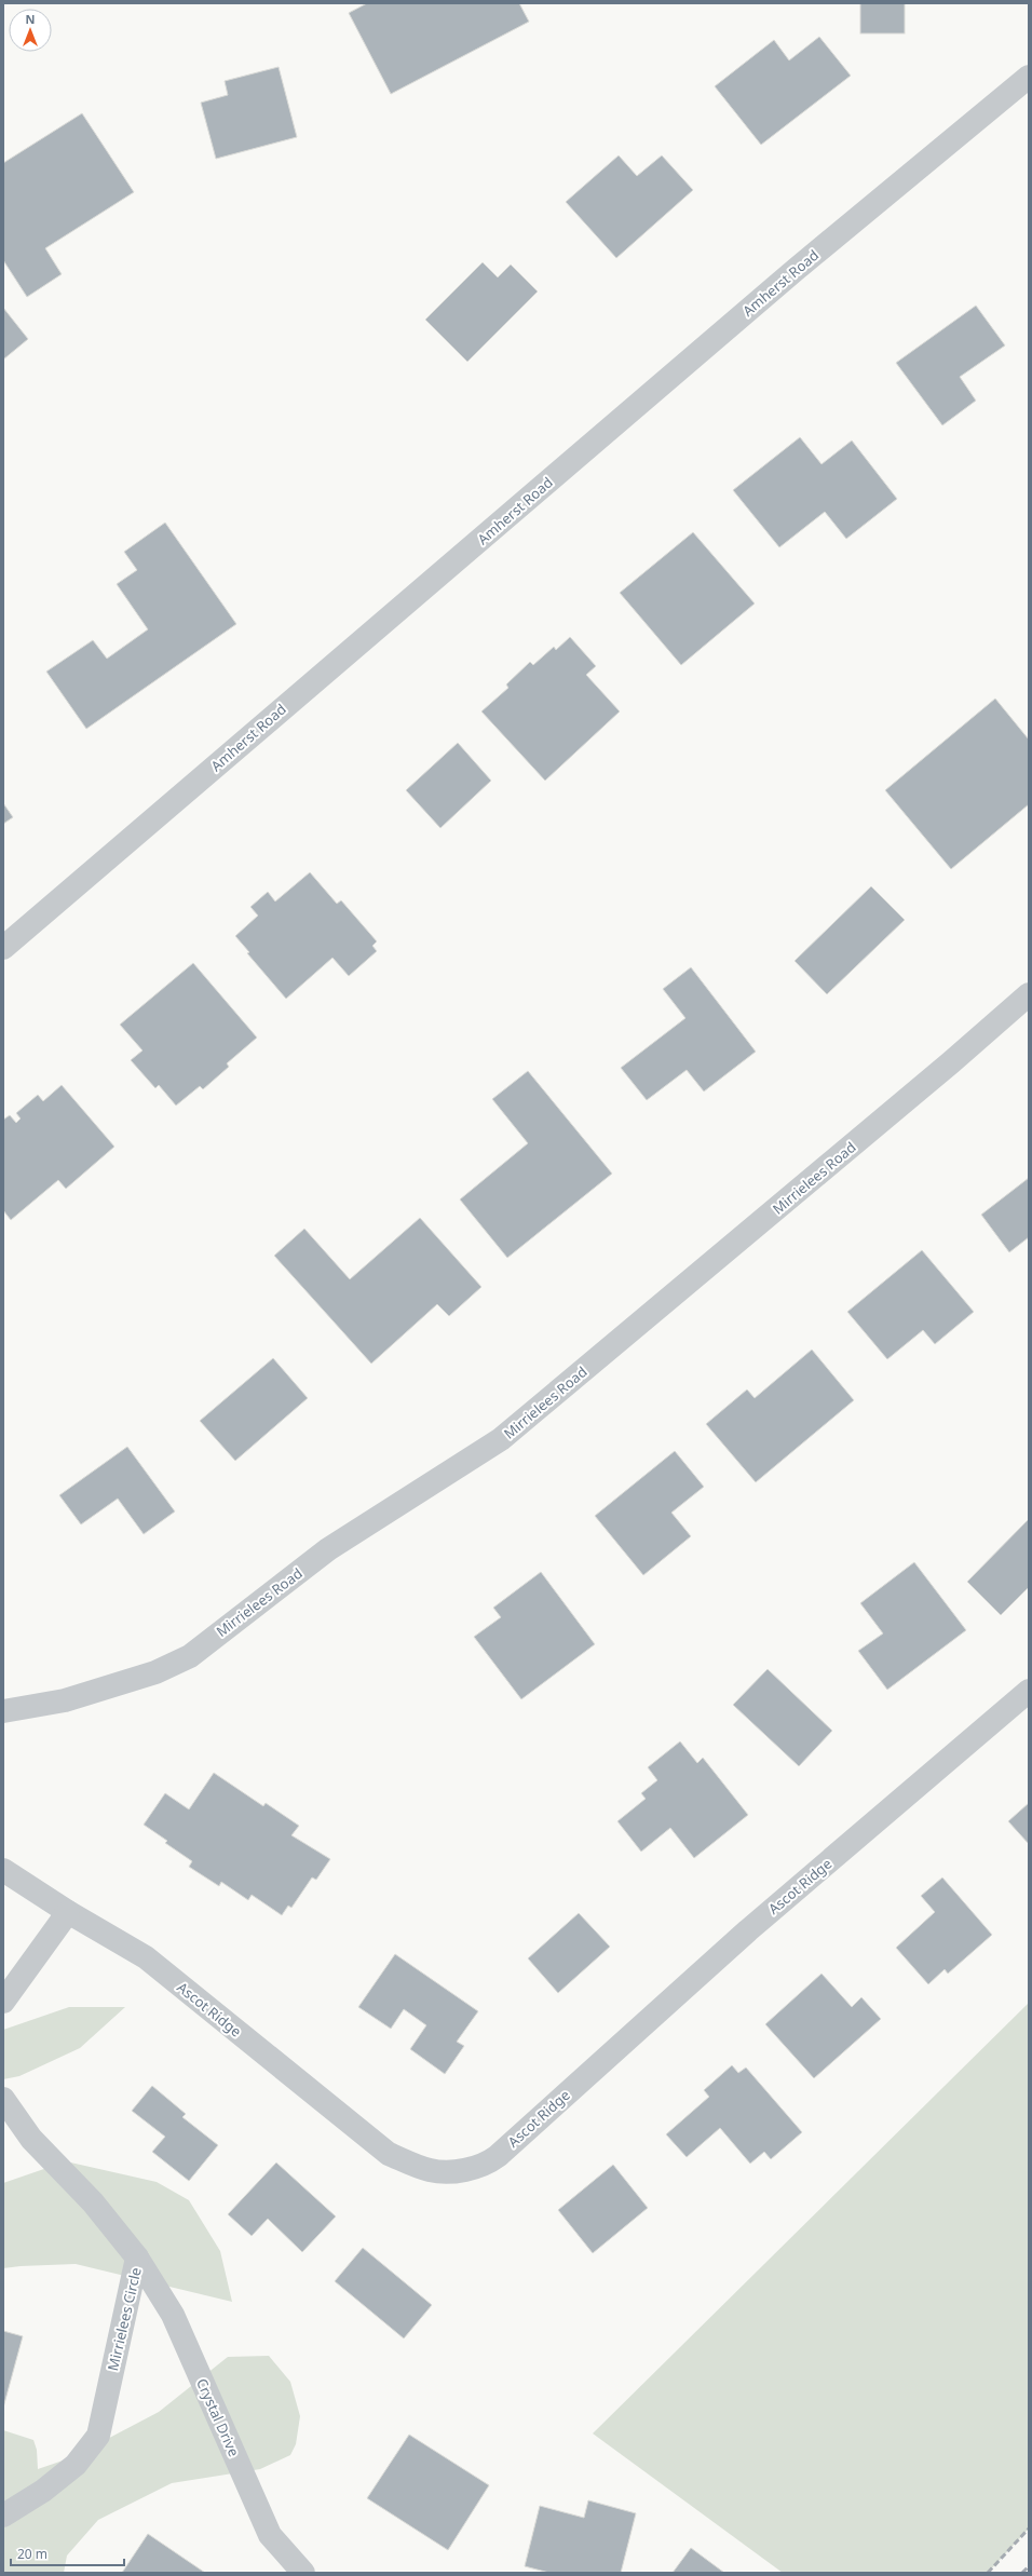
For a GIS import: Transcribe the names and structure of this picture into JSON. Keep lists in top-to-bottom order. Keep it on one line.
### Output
{"streets":{"street":["Amherst Road","Mirrielees Road","Ascot Ridge","Mirrielees Circle","Crystal Drive"]},"crossings":[["Mirrielees Circle","Crystal Drive"]],"scale_bar":"20 m","north":"top"}
